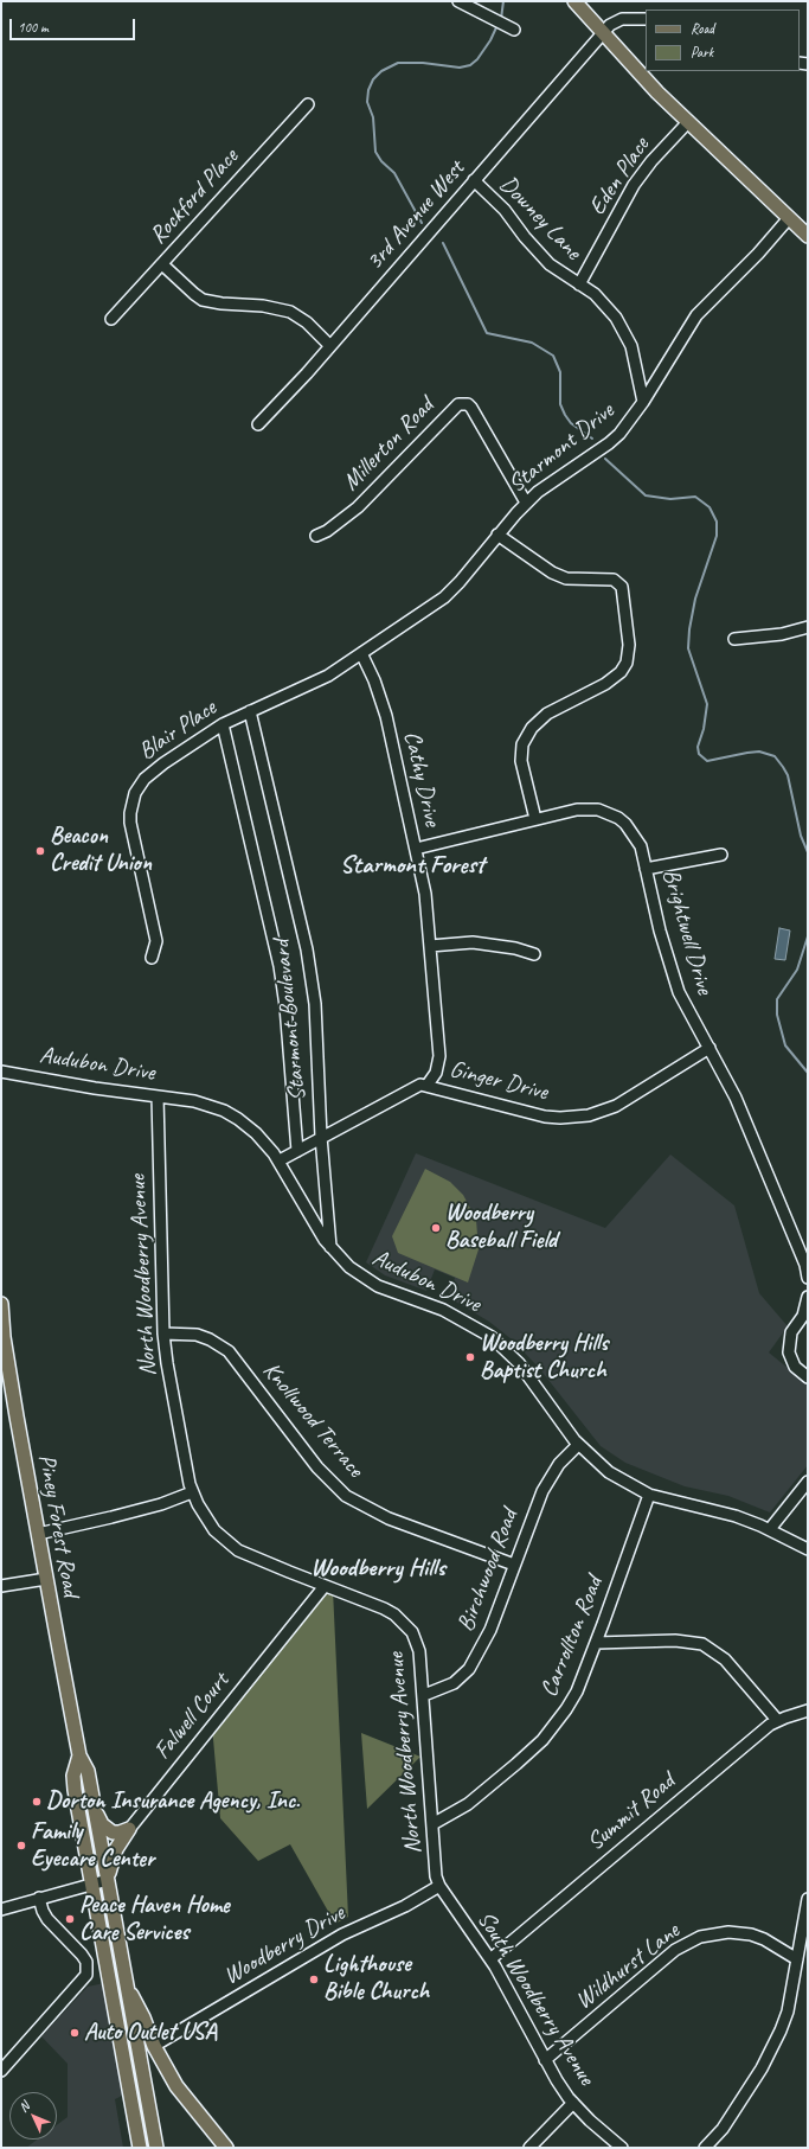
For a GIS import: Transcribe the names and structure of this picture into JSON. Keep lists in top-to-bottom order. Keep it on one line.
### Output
{"streets":{"main road":["Piney Forest Road"],"street":["Eden Place","Rockford Place","3rd Avenue West","Downey Lane","Millerton Road","Starmont Drive","Blair Place","Cathy Drive","Brightwell Drive","Starmont Boulevard","Audubon Drive","Ginger Drive","North Woodberry Avenue","Knollwood Terrace","Birchwood Road","Carrollton Road","Falwell Court","Summit Road","Woodberry Drive","Wildhurst Lane","South Woodberry Avenue"]},"crossings":[["Eden Place","Downey Lane"],["3rd Avenue West","Downey Lane"],["Downey Lane","Starmont Drive"],["Millerton Road","Starmont Drive"],["Starmont Drive","Blair Place"],["Starmont Drive","Cathy Drive"],["Starmont Drive","Starmont Boulevard"],["Blair Place","Starmont Boulevard"],["Cathy Drive","Brightwell Drive"],["Cathy Drive","Ginger Drive"],["Brightwell Drive","Ginger Drive"],["Starmont Boulevard","Audubon Drive"],["Starmont Boulevard","Ginger Drive"],["Audubon Drive","Ginger Drive"],["Audubon Drive","North Woodberry Avenue"],["Audubon Drive","Birchwood Road"],["Audubon Drive","Carrollton Road"],["North Woodberry Avenue","Knollwood Terrace"],["North Woodberry Avenue","Birchwood Road"],["North Woodberry Avenue","Carrollton Road"],["North Woodberry Avenue","Falwell Court"],["North Woodberry Avenue","Woodberry Drive"],["North Woodberry Avenue","South Woodberry Avenue"],["Knollwood Terrace","Birchwood Road"],["Piney Forest Road","Falwell Court"],["Summit Road","South Woodberry Avenue"],["Woodberry Drive","South Woodberry Avenue"],["Wildhurst Lane","South Woodberry Avenue"]],"districts":["Starmont Forest","Woodberry Hills"],"places":["Beacon Credit Union","Woodberry Baseball Field","Woodberry Hills Baptist Church","Dorton Insurance Agency, Inc.","Family Eyecare Center","Peace Haven Home Care Services","Lighthouse Bible Church","Auto Outlet USA"],"legend":["Road","Park"],"scale_bar":"100 m","north":"top left"}
